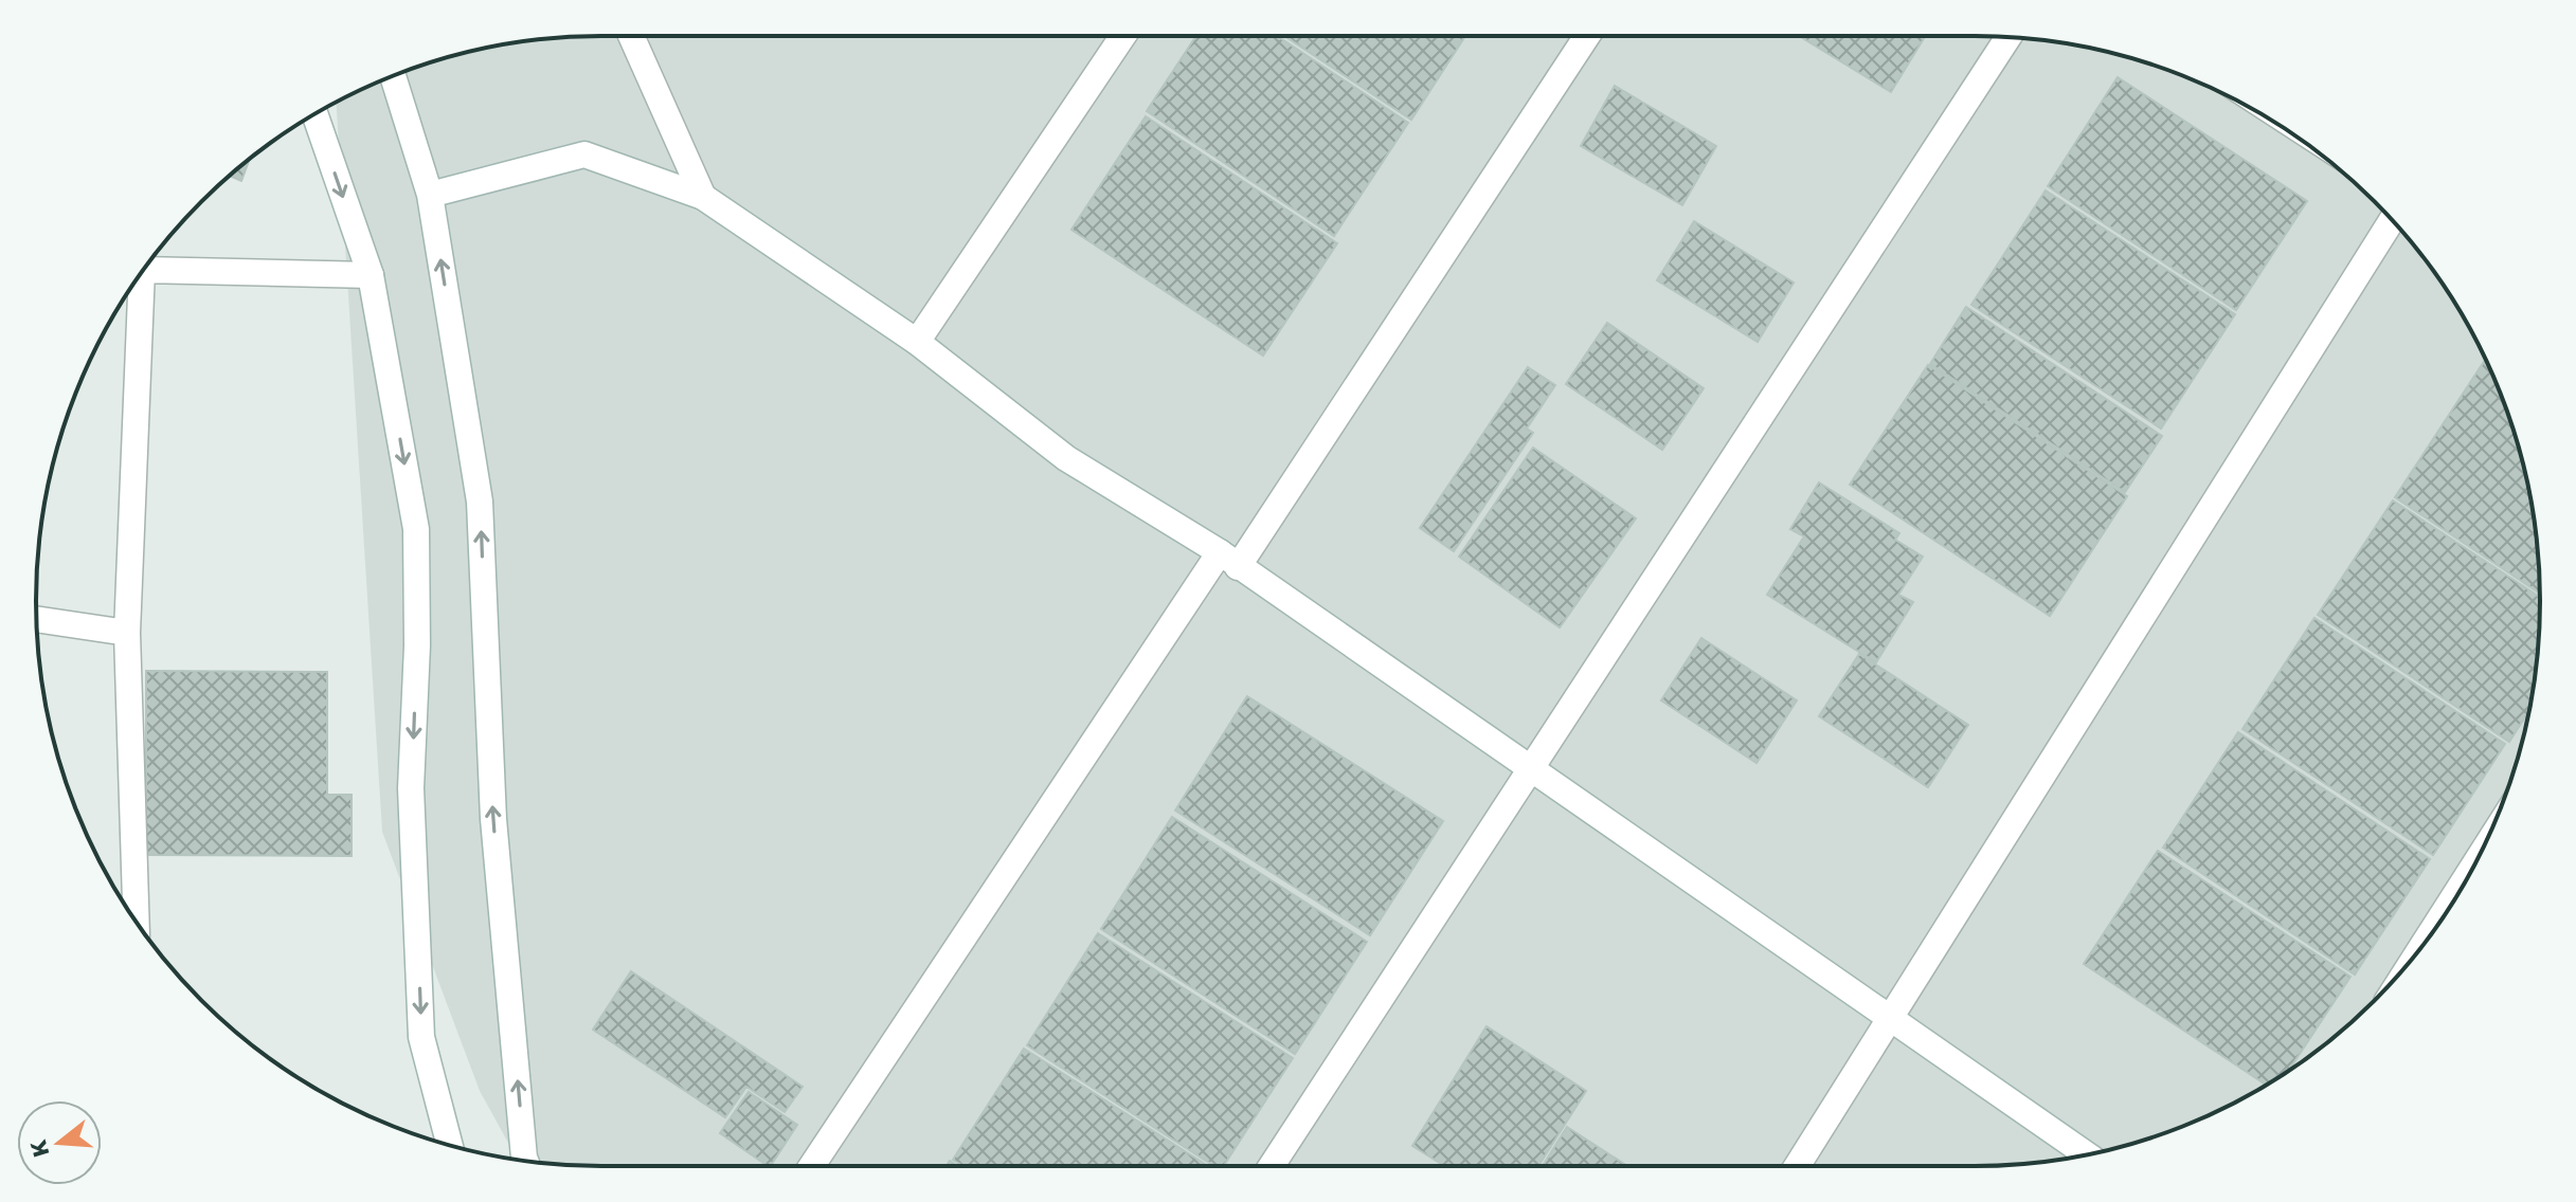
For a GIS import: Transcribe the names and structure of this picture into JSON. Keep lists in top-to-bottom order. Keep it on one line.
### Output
{"north":"left"}
